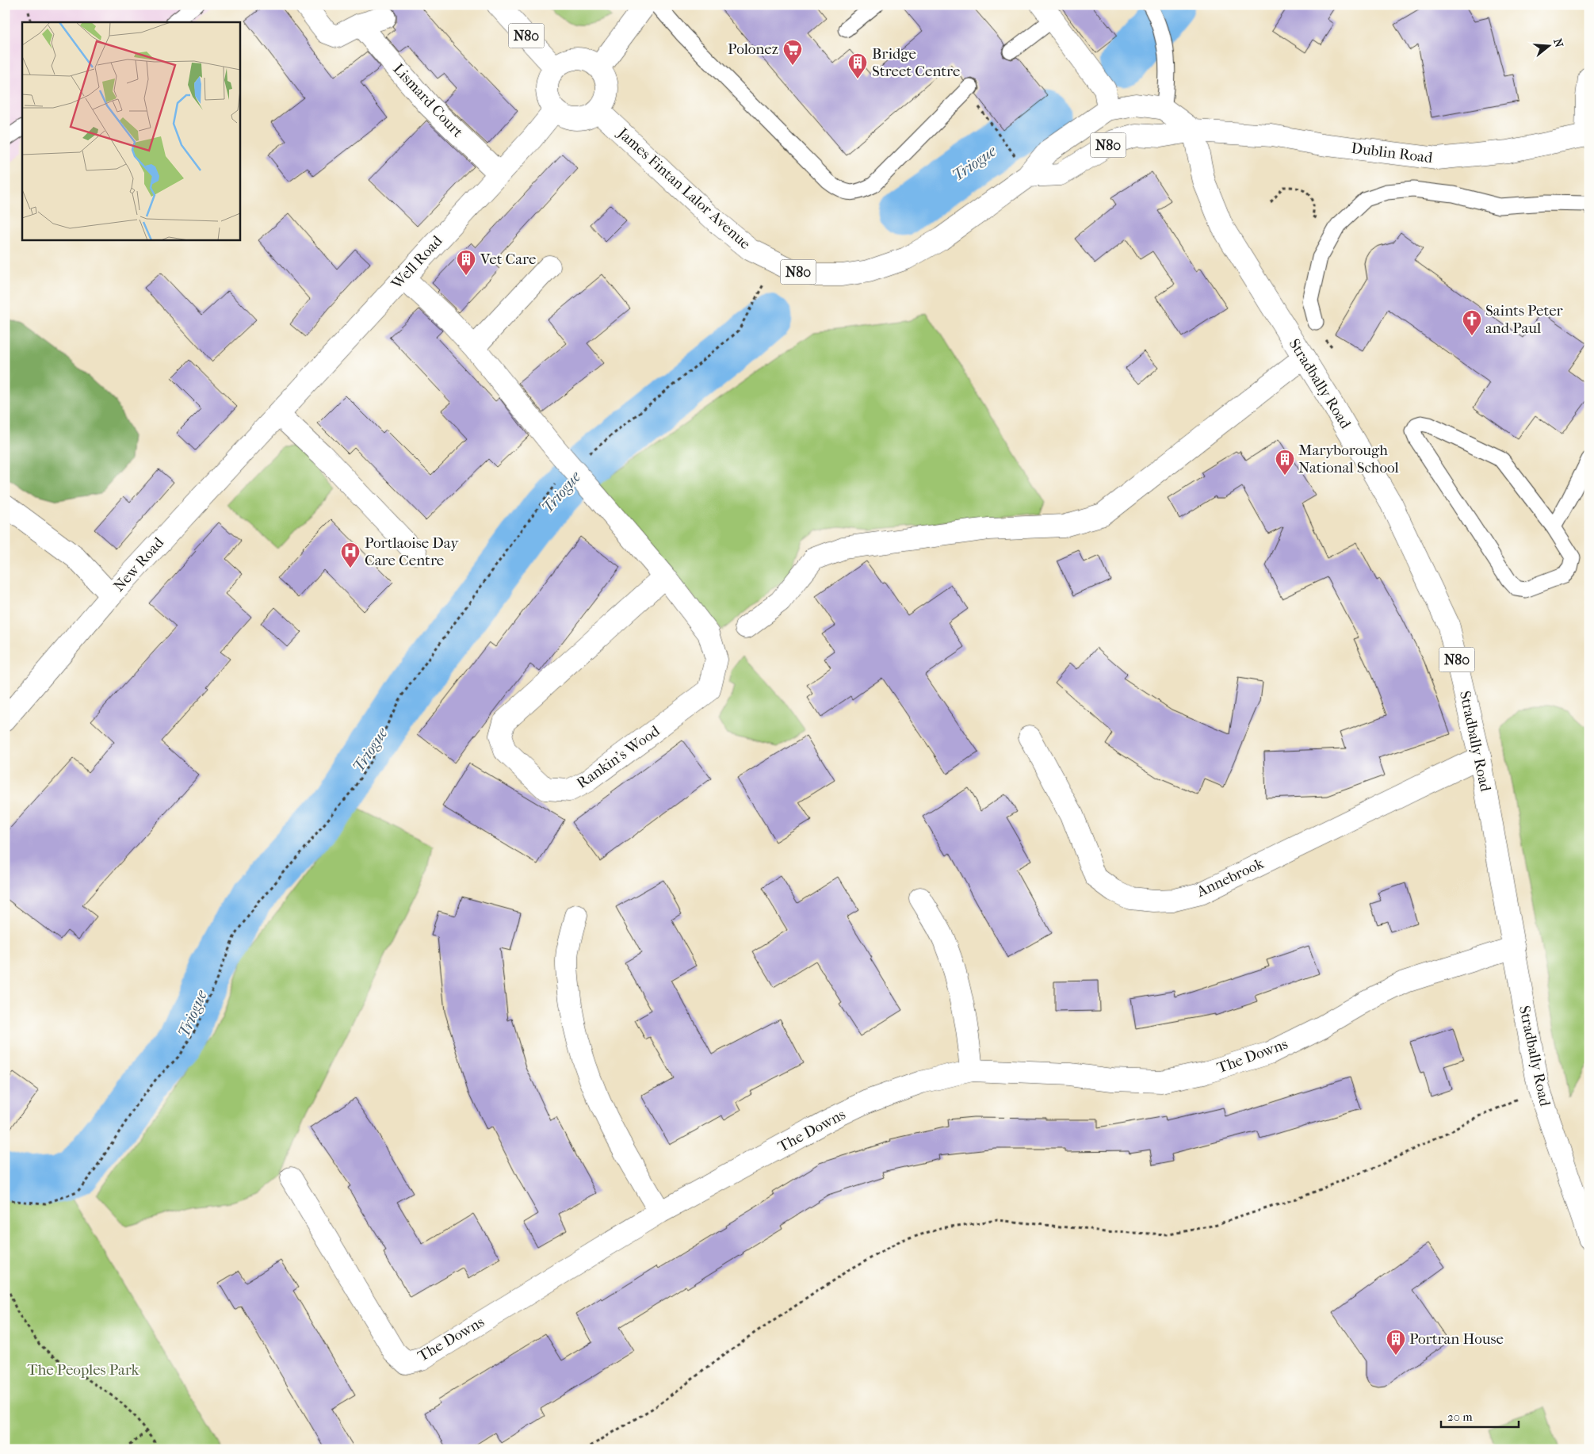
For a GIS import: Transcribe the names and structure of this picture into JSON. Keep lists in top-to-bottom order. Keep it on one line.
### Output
{"streets":{"street":["N80","Lismard Court","Dublin Road","James Fintan Lalor Avenue","Well Road","Stradbally Road","New Road","Rankin's Wood","Annebrook","The Downs"]},"crossings":[["N80","Dublin Road"],["N80","James Fintan Lalor Avenue"],["N80","Well Road"],["N80","Stradbally Road"],["Lismard Court","Well Road"],["Dublin Road","James Fintan Lalor Avenue"],["Dublin Road","Stradbally Road"],["James Fintan Lalor Avenue","Well Road"],["James Fintan Lalor Avenue","Stradbally Road"],["Well Road","New Road"],["Well Road","Rankin's Wood"],["Stradbally Road","Annebrook"],["Stradbally Road","The Downs"]],"water":["Triogue"],"parks":["The Peoples Park"],"places":{"supermarket":["Polonez"],"building":["Bridge Street Centre","Vet Care","Maryborough National School","Portran House"],"church":["Saints Peter and Paul"],"hospital":["Portlaoise Day Care Centre"]},"scale_bar":"20 m","north":"right"}
